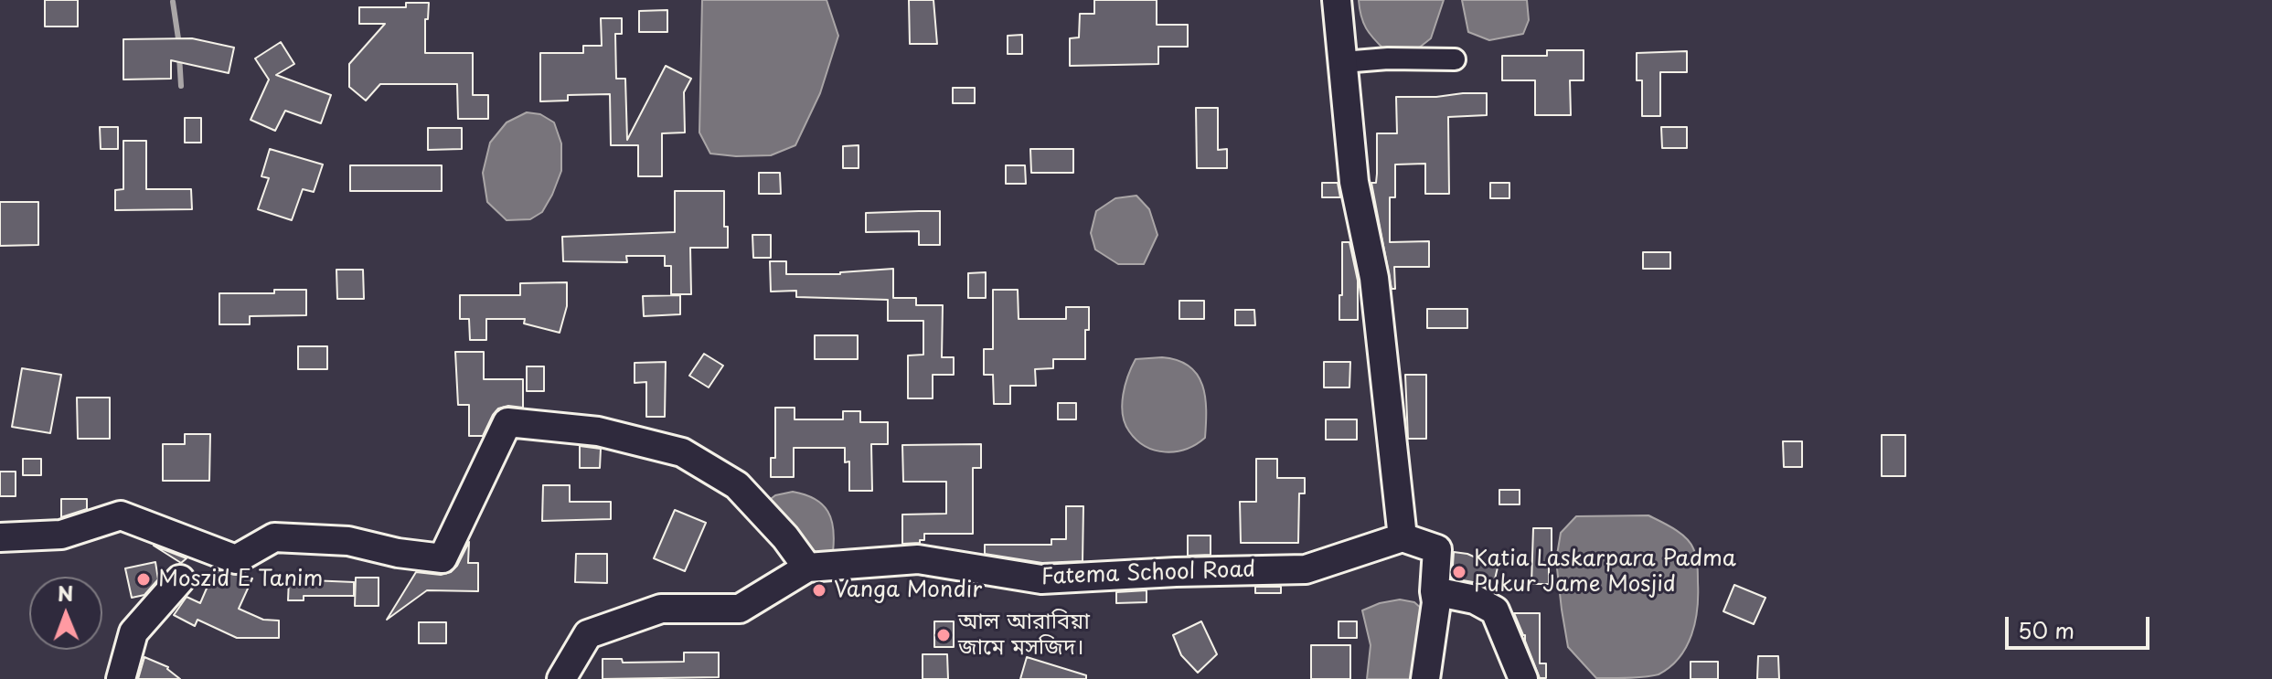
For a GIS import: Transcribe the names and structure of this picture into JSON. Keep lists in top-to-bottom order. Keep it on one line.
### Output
{"streets":{"main road":["Fatema School Road"]},"places":["Katia Laskarpara Padma Pukur Jame Mosjid","Moszid E Tanim","Vanga Mondir","আল আরাবিয়া জামে মসজিদ।"],"scale_bar":"50 m","north":"top"}
